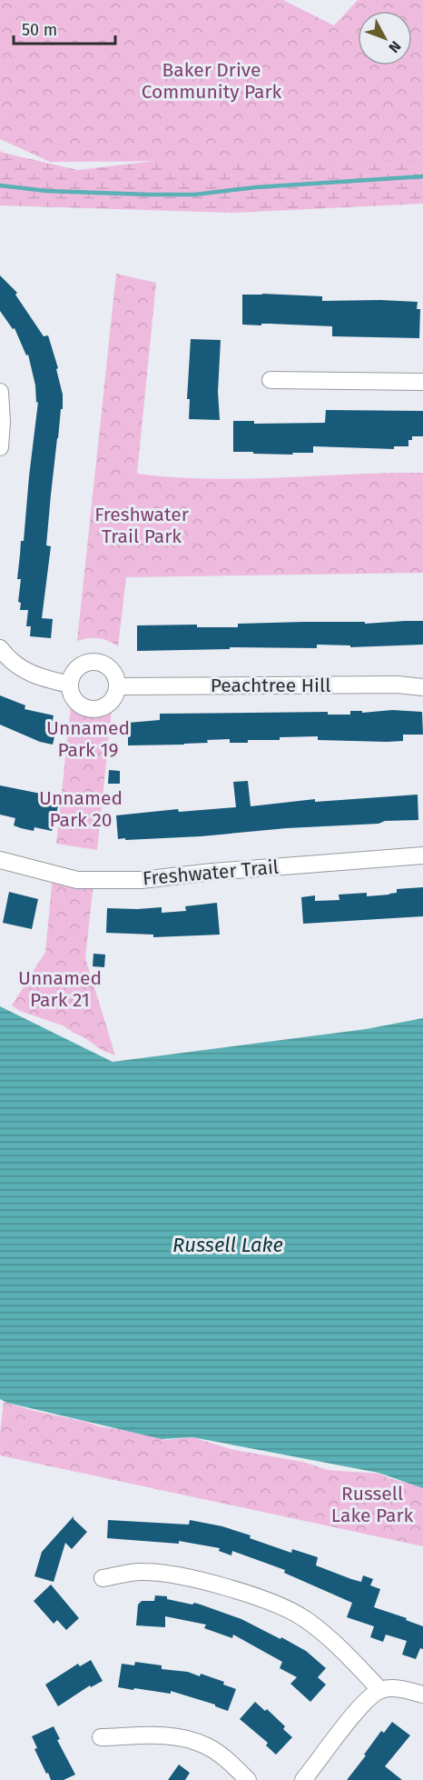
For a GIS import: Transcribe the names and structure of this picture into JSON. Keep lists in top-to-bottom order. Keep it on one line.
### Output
{"streets":{"street":["Peachtree Hill","Freshwater Trail"]},"water":["Russell Lake"],"parks":["Baker Drive Community Park","Freshwater Trail Park","Unnamed Park 19","Unnamed Park 20","Unnamed Park 21","Russell Lake Park"],"scale_bar":"50 m","north":"bottom right"}
